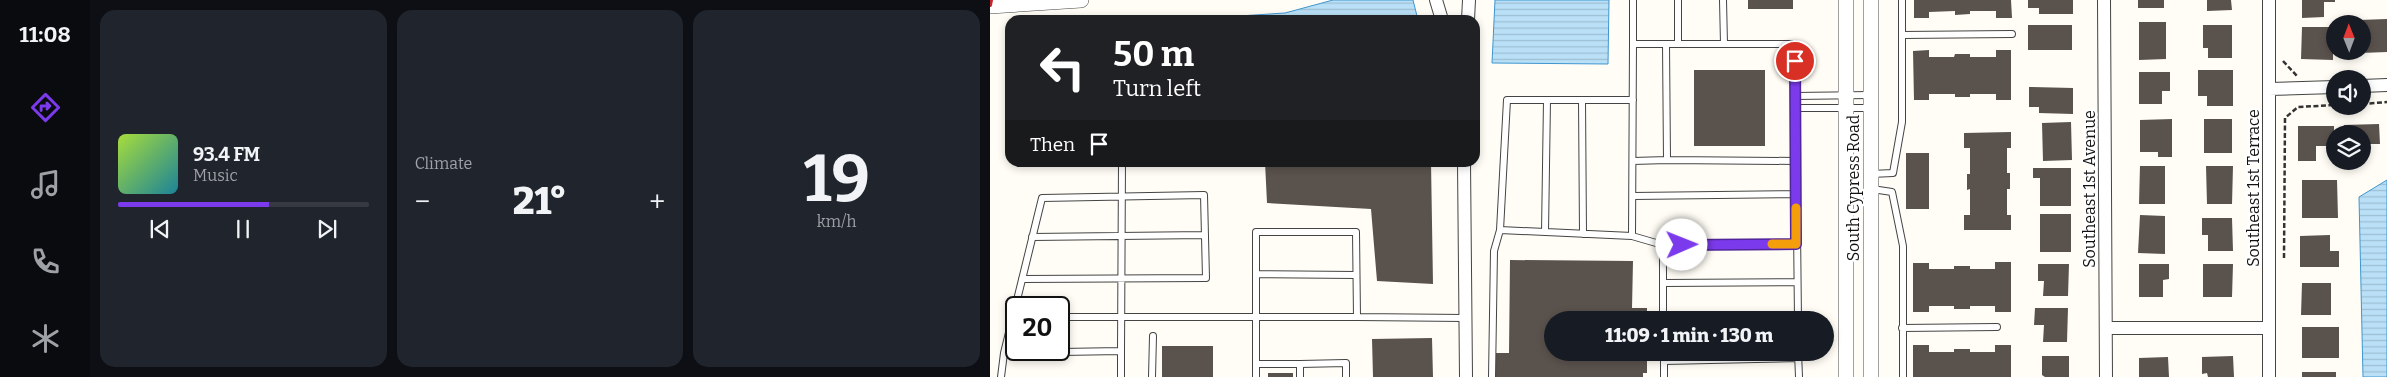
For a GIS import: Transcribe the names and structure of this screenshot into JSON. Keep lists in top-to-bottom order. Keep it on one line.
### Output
{"streets":{"street":["South Cypress Road","Southeast 1st Terrace","Southeast 1st Avenue"]},"north":"top","page":{"tabs":"11:08","tile":["Climate",["19","km/h"]],"turn":["50 m","Turn left"],"then":"Then","song":["93.4 FM","Music"],"heat":["−","21°","+"],"limit":"20","trip":"11:09 · 1 min · 130 m"}}
